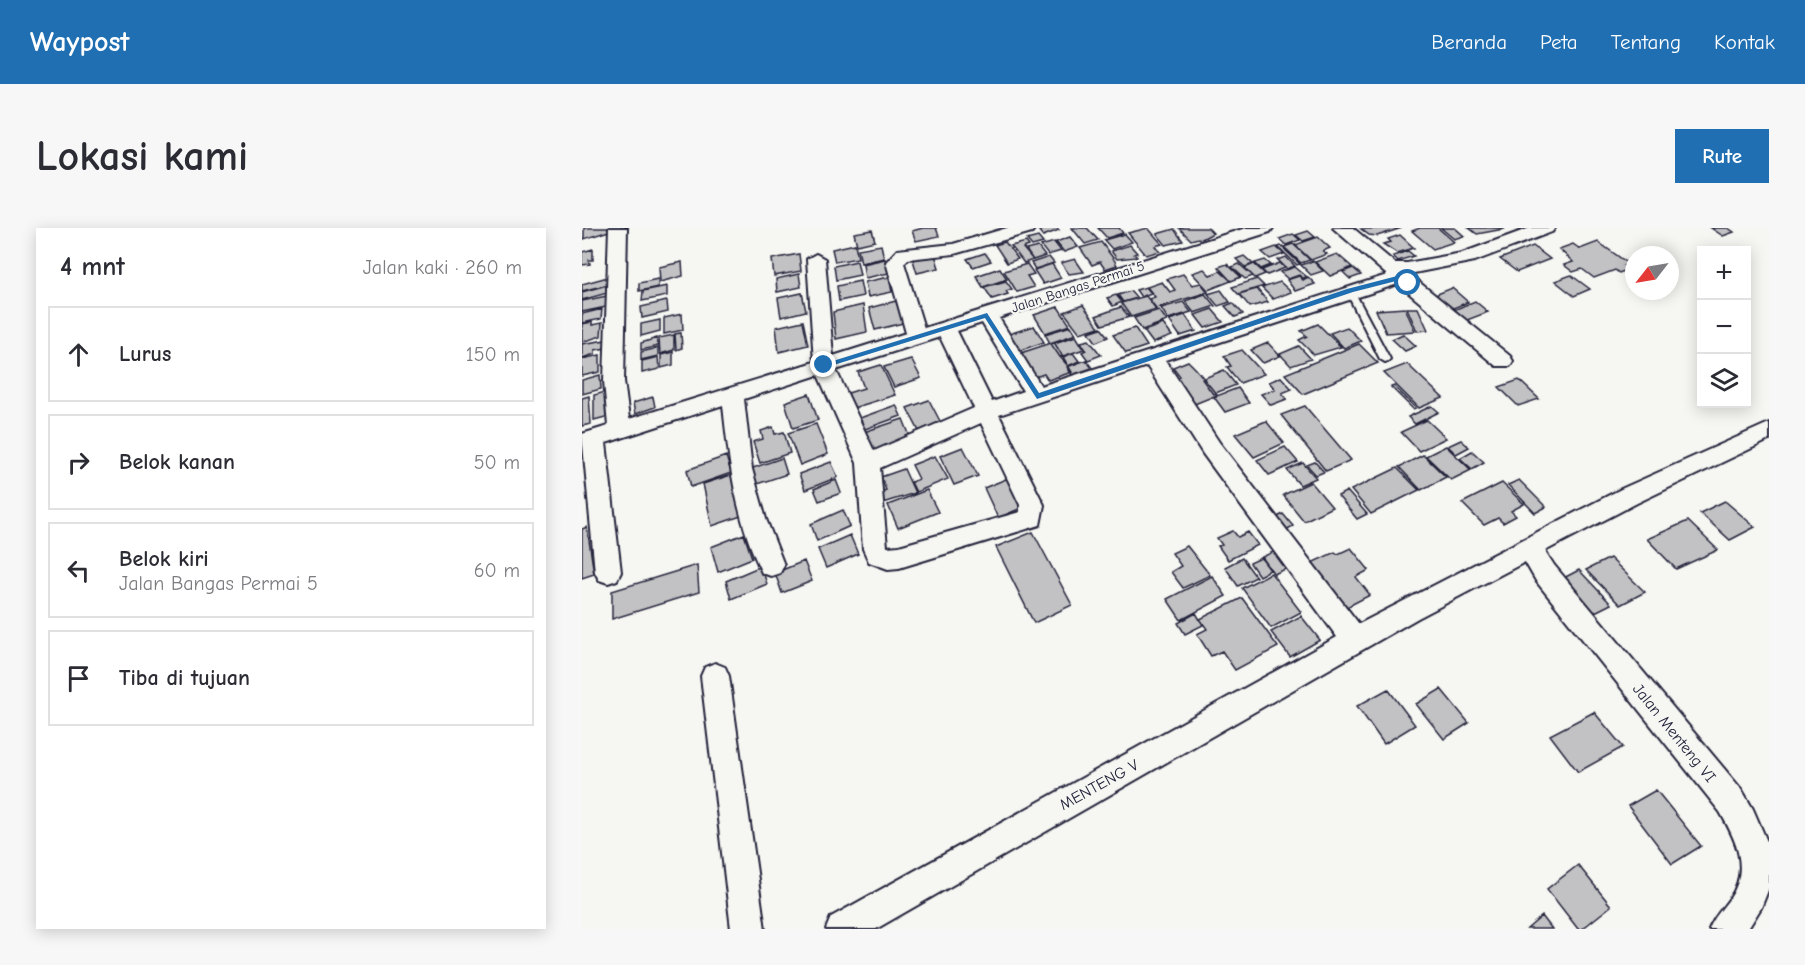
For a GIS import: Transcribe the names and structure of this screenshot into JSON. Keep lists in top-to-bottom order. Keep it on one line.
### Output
{"streets":{"street":["Jalan Bangas Permai 5","Jalan Menteng VI","MENTENG V"]},"crossings":[["Jalan Menteng VI","MENTENG V"]],"north":"bottom left","page":{"header":"Waypost","nav":["Beranda","Peta","Tentang","Kontak"],"buttons":"Rute","title":"Lokasi kami","heading":["4 mnt","Jalan kaki · 260 m"],"map_buttons":["+","−"],"list":[["Lurus","150 m"],["Belok kanan","50 m"],["Belok kiri","Jalan Bangas Permai 5","60 m"],"Tiba di tujuan"]}}
